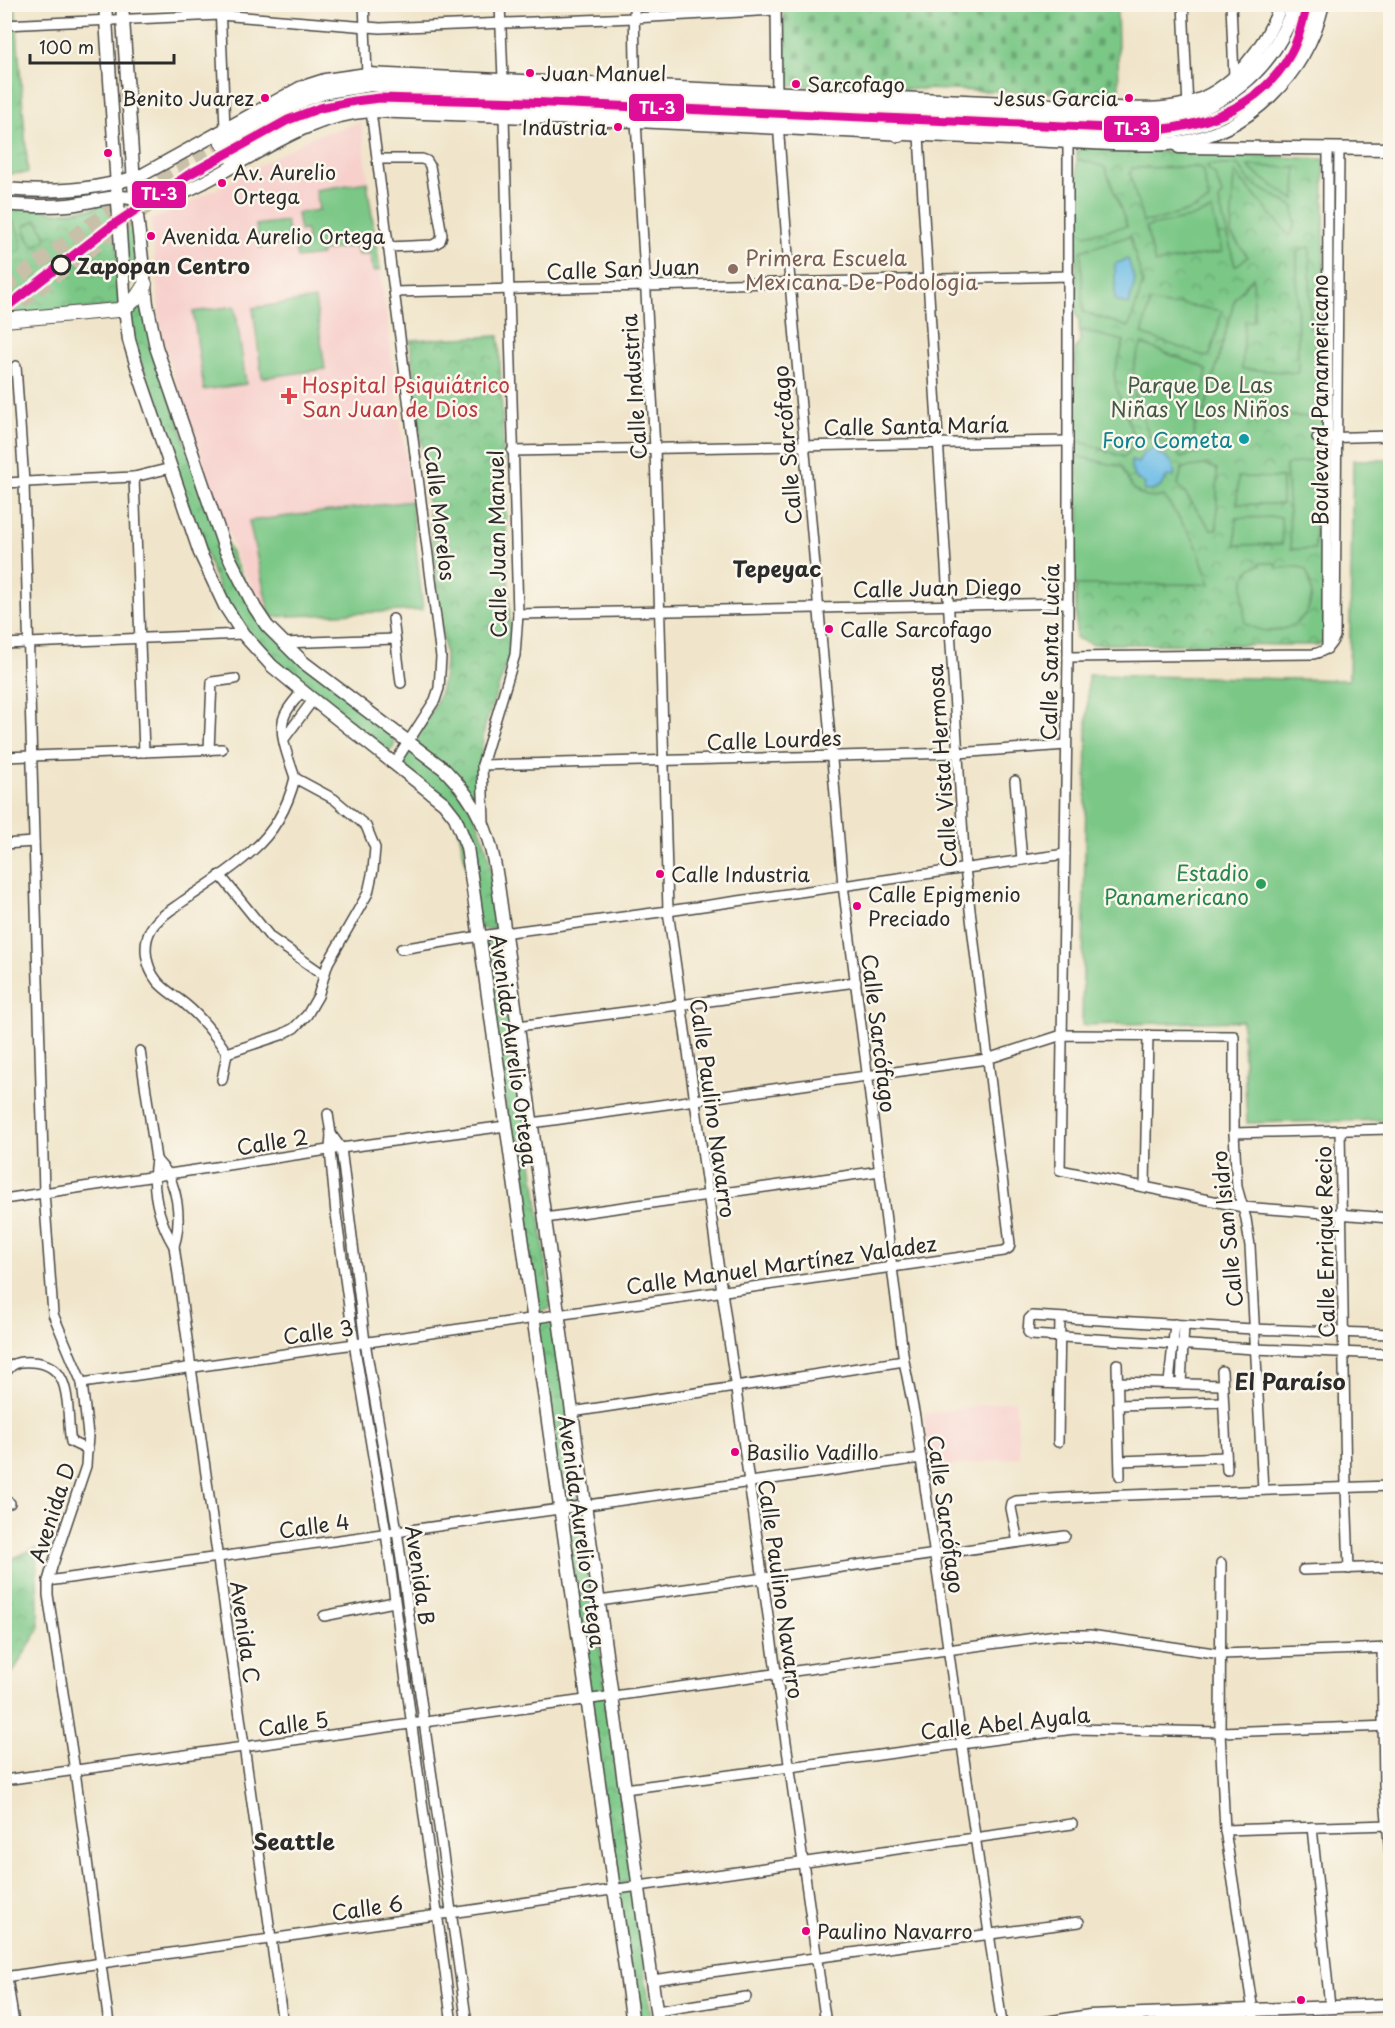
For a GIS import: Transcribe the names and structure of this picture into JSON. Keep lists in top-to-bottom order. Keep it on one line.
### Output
{"streets":{"main road":["Avenida Aurelio Ortega"],"street":["Calle San Juan","Calle Industria","Boulevard Panamericano","Calle Santa María","Calle Sarcófago","Calle Morelos","Calle Juan Manuel","Calle Juan Diego","Calle Santa Lucía","Calle Lourdes","Calle Vista Hermosa","Calle Paulino Navarro","Calle 2","Calle San Isidro","Calle Enrique Recio","Calle Manuel Martínez Valadez","Calle 3","Avenida D","Calle 4","Avenida B","Avenida C","Calle Abel Ayala","Calle 5","Calle 6"]},"crossings":[["Calle San Juan","Calle Industria"],["Calle San Juan","Calle Sarcófago"],["Calle San Juan","Calle Morelos"],["Calle San Juan","Calle Juan Manuel"],["Calle San Juan","Calle Santa Lucía"],["Calle San Juan","Calle Vista Hermosa"],["Calle Industria","Calle Santa María"],["Calle Industria","Calle Juan Diego"],["Calle Industria","Calle Lourdes"],["Calle Industria","Calle Paulino Navarro"],["Boulevard Panamericano","Calle Santa Lucía"],["Calle Santa María","Calle Sarcófago"],["Calle Santa María","Calle Juan Manuel"],["Calle Santa María","Calle Santa Lucía"],["Calle Santa María","Calle Vista Hermosa"],["Calle Sarcófago","Calle Juan Diego"],["Calle Sarcófago","Calle Lourdes"],["Calle Sarcófago","Calle Manuel Martínez Valadez"],["Calle Sarcófago","Calle 4"],["Calle Sarcófago","Calle Abel Ayala"],["Calle Sarcófago","Calle 5"],["Calle Sarcófago","Calle 6"],["Calle Morelos","Avenida Aurelio Ortega"],["Calle Juan Manuel","Calle Juan Diego"],["Calle Juan Manuel","Calle Lourdes"],["Calle Juan Manuel","Avenida Aurelio Ortega"],["Calle Juan Diego","Calle Santa Lucía"],["Calle Juan Diego","Calle Vista Hermosa"],["Calle Santa Lucía","Calle Lourdes"],["Calle Lourdes","Calle Vista Hermosa"],["Calle Vista Hermosa","Calle Manuel Martínez Valadez"],["Avenida Aurelio Ortega","Calle 2"],["Avenida Aurelio Ortega","Calle Manuel Martínez Valadez"],["Avenida Aurelio Ortega","Calle 3"],["Avenida Aurelio Ortega","Calle 4"],["Avenida Aurelio Ortega","Calle Abel Ayala"],["Avenida Aurelio Ortega","Calle 5"],["Avenida Aurelio Ortega","Calle 6"],["Calle Paulino Navarro","Calle Manuel Martínez Valadez"],["Calle Paulino Navarro","Calle 4"],["Calle Paulino Navarro","Calle Abel Ayala"],["Calle Paulino Navarro","Calle 5"],["Calle Paulino Navarro","Calle 6"],["Calle 2","Avenida D"],["Calle 2","Avenida B"],["Calle 2","Avenida C"],["Calle Manuel Martínez Valadez","Calle 3"],["Calle 3","Avenida D"],["Calle 3","Avenida B"],["Calle 3","Avenida C"],["Avenida D","Calle 4"],["Avenida D","Calle 5"],["Avenida D","Calle 6"],["Calle 4","Avenida B"],["Calle 4","Avenida C"],["Avenida B","Calle 5"],["Avenida B","Calle 6"],["Avenida C","Calle 5"],["Avenida C","Calle 6"]],"districts":["Tepeyac","El Paraíso","Seattle"],"parks":["Parque De Las Niñas Y Los Niños"],"places":{"other":["Juan Manuel","Sarcofago","Benito Juarez","Jesus Garcia","Industria","Av. Aurelio Ortega","Avenida Aurelio Ortega","Zapopan Centro","Primera Escuela Mexicana De Podologia","Foro Cometa","Calle Sarcofago","Calle Industria","Estadio Panamericano","Calle Epigmenio Preciado","Basilio Vadillo","Paulino Navarro"],"health":["Hospital Psiquiátrico San Juan de Dios"]},"lines":["transit line TL-3"],"scale_bar":"100 m"}
